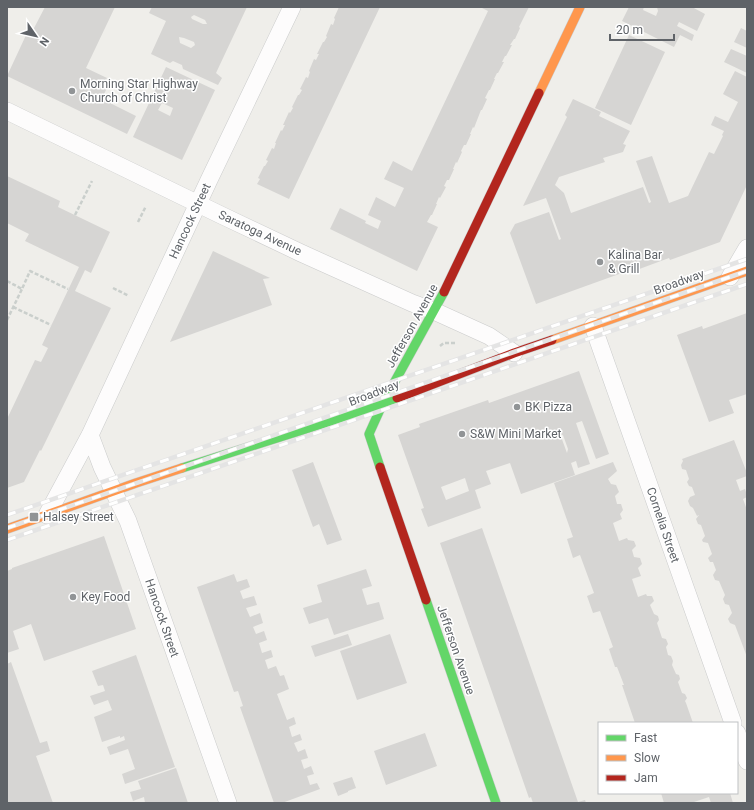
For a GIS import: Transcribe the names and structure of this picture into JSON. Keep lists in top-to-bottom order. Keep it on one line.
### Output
{"streets":{"street":["Hancock Street","Saratoga Avenue","Broadway","Jefferson Avenue","Cornelia Street"]},"crossings":[["Hancock Street","Saratoga Avenue"],["Hancock Street","Broadway"],["Saratoga Avenue","Broadway"],["Saratoga Avenue","Jefferson Avenue"],["Broadway","Jefferson Avenue"],["Broadway","Cornelia Street"]],"places":{"other":["Morning Star Highway Church of Christ","Kalina Bar & Grill","BK Pizza","S&W Mini Market","Key Food"],"transit":["Halsey Street"]},"legend":["Fast","Slow","Jam"],"scale_bar":"20 m","north":"bottom right"}
